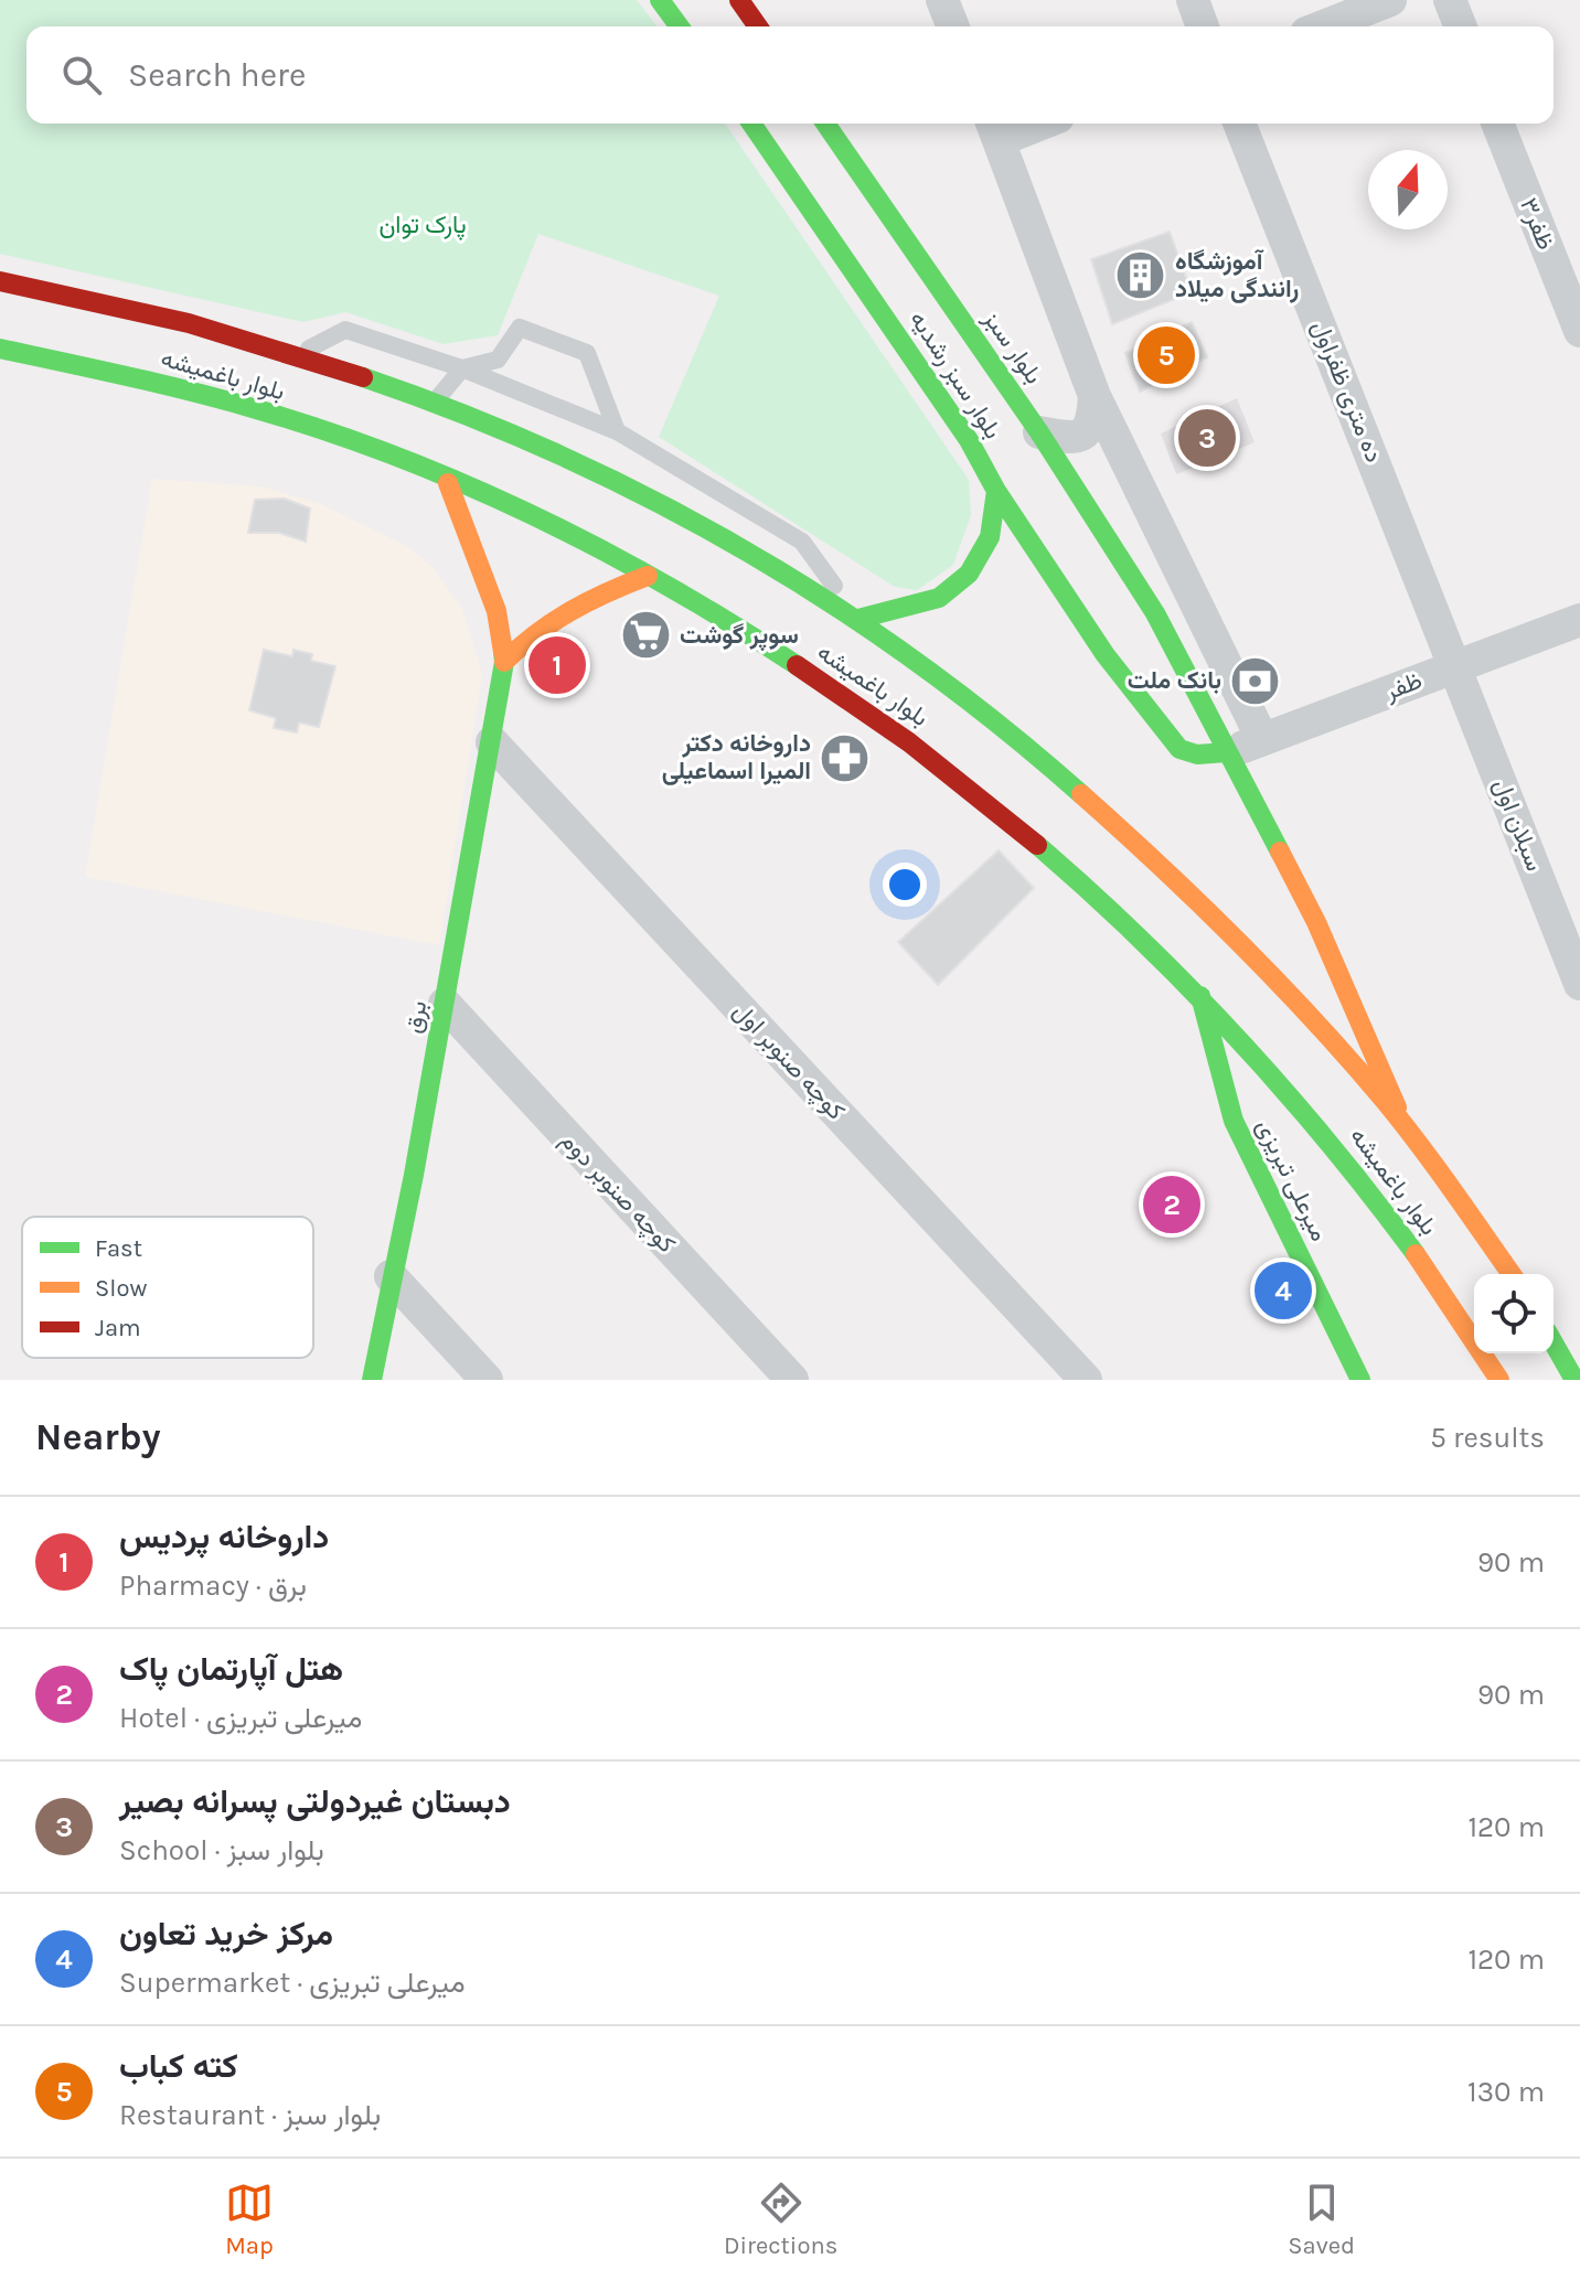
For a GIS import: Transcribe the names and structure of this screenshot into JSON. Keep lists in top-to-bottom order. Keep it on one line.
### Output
{"streets":{"main road":["بلوار سبز","بلوار باغمیشه","بلوار سبز رشدیه","برق","میرعلی تبریزی"],"street":["ظفر۳","ده متری ظفراول","ظفر","سبلان اول","کوچه صنوبر اول","کوچه صنوبر دوم"]},"crossings":[["بلوار سبز","بلوار باغمیشه"],["بلوار سبز","بلوار سبز رشدیه"],["بلوار سبز","ظفر"],["بلوار باغمیشه","برق"],["بلوار باغمیشه","میرعلی تبریزی"],["بلوار سبز رشدیه","ظفر"],["ده متری ظفراول","ظفر"],["ده متری ظفراول","سبلان اول"],["ظفر","سبلان اول"],["برق","کوچه صنوبر اول"],["برق","کوچه صنوبر دوم"]],"parks":["پارک توان"],"places":{"building":["آموزشگاه رانندگی میلاد"],"supermarket":["سوپر گوشت"],"bank":["بانک ملت"],"pharmacy":["داروخانه دکتر المیرا اسماعیلی"]},"legend":["Fast","Slow","Jam"],"north":"top","page":{"search":"Search here","pins":["5","3","1","2","4"],"heading":["Nearby","5 results"],"list":[{"mark":"1","name":"داروخانه پردیس","note":"Pharmacy · برق","value":"90 m"},{"mark":"2","name":"هتل آپارتمان پاک","note":"Hotel · میرعلی تبریزی","value":"90 m"},{"mark":"3","name":"دبستان غیردولتی پسرانه بصیر","note":"School · بلوار سبز","value":"120 m"},{"mark":"4","name":"مرکز خرید تعاون","note":"Supermarket · میرعلی تبریزی","value":"120 m"},{"mark":"5","name":"کته کباب","note":"Restaurant · بلوار سبز","value":"130 m"}],"nav":["Map","Directions","Saved"]}}
